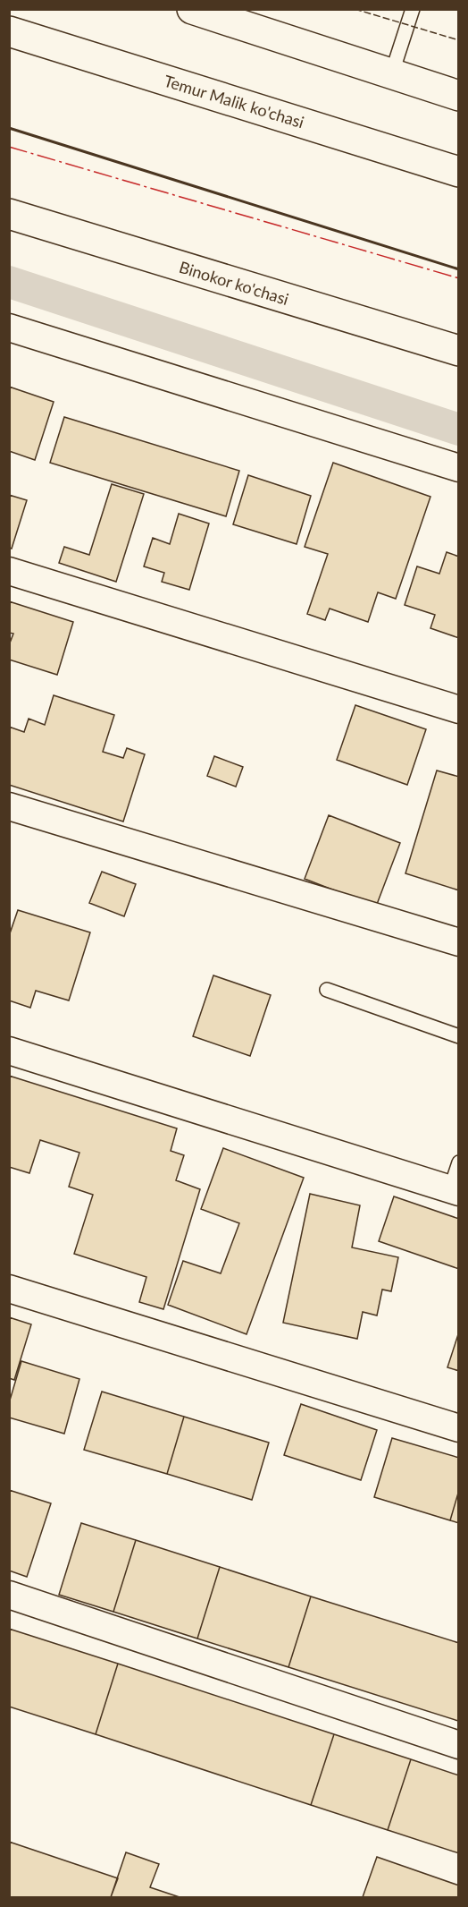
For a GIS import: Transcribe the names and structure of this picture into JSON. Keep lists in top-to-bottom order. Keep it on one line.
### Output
{"streets":{"main road":["Temur Malik ko'chasi","Binokor ko'chasi"]}}
